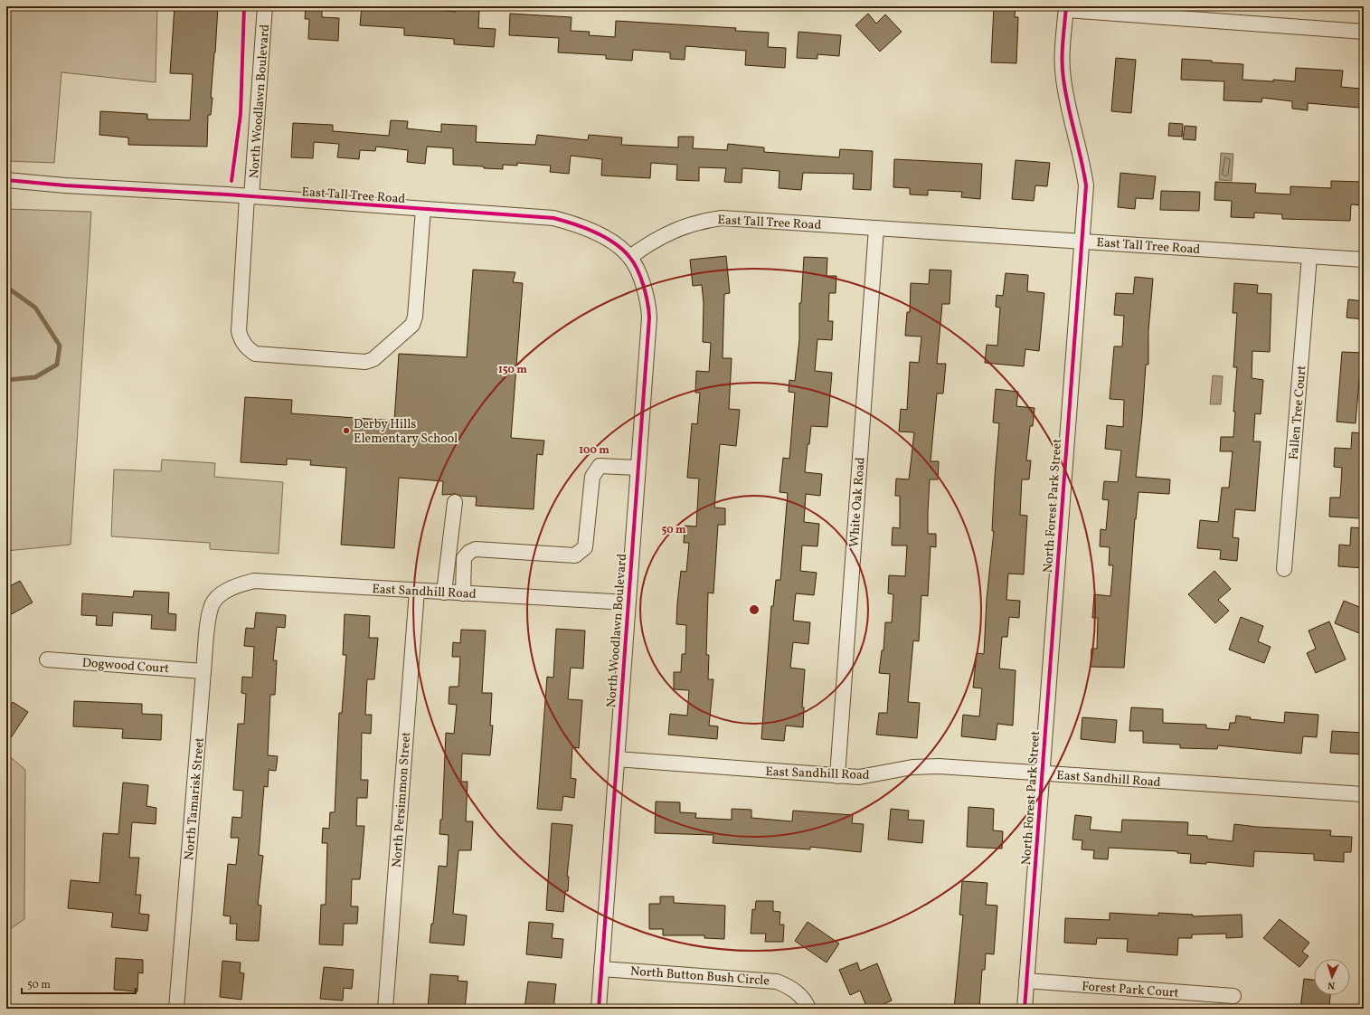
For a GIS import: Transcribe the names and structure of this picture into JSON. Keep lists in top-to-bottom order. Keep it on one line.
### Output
{"streets":{"street":["North Woodlawn Boulevard","East Tall Tree Road","Fallen Tree Court","White Oak Road","North Forest Park Street","East Sandhill Road","Dogwood Court","North Tamarisk Street","North Persimmon Street","North Button Bush Circle","Forest Park Court"]},"crossings":[["North Woodlawn Boulevard","East Tall Tree Road"],["North Woodlawn Boulevard","East Sandhill Road"],["North Woodlawn Boulevard","North Button Bush Circle"],["East Tall Tree Road","Fallen Tree Court"],["East Tall Tree Road","White Oak Road"],["East Tall Tree Road","North Forest Park Street"],["White Oak Road","East Sandhill Road"],["North Forest Park Street","East Sandhill Road"],["North Forest Park Street","Forest Park Court"],["East Sandhill Road","North Tamarisk Street"],["East Sandhill Road","North Persimmon Street"],["Dogwood Court","North Tamarisk Street"]],"places":["Derby Hills Elementary School"],"scale_bar":"50 m","north":"bottom","rings":["150 m","100 m","50 m"]}
